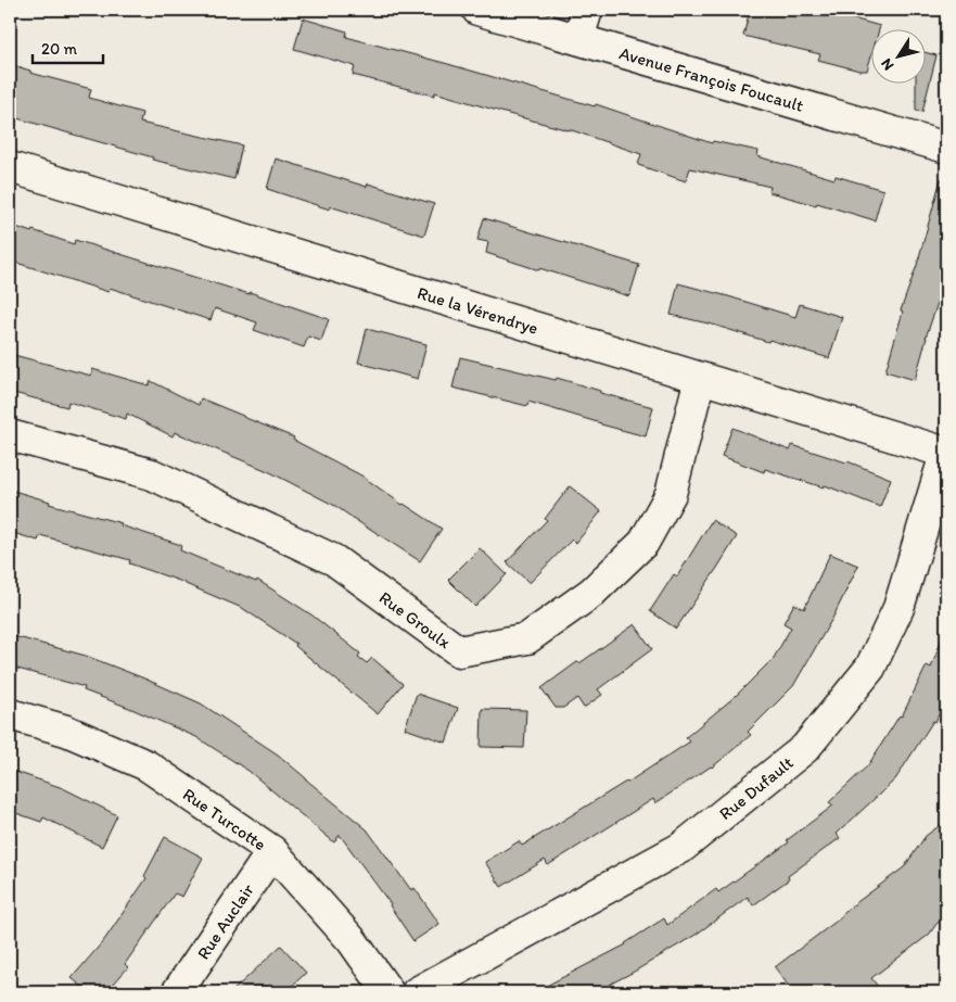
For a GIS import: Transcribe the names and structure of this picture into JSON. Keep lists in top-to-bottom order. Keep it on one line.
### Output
{"streets":{"street":["Avenue François Foucault","Rue la Vérendrye","Rue Groulx","Rue Dufault","Rue Turcotte","Rue Auclair"]},"crossings":[["Rue la Vérendrye","Rue Groulx"],["Rue la Vérendrye","Rue Dufault"],["Rue Turcotte","Rue Auclair"]],"scale_bar":"20 m","north":"bottom left"}
